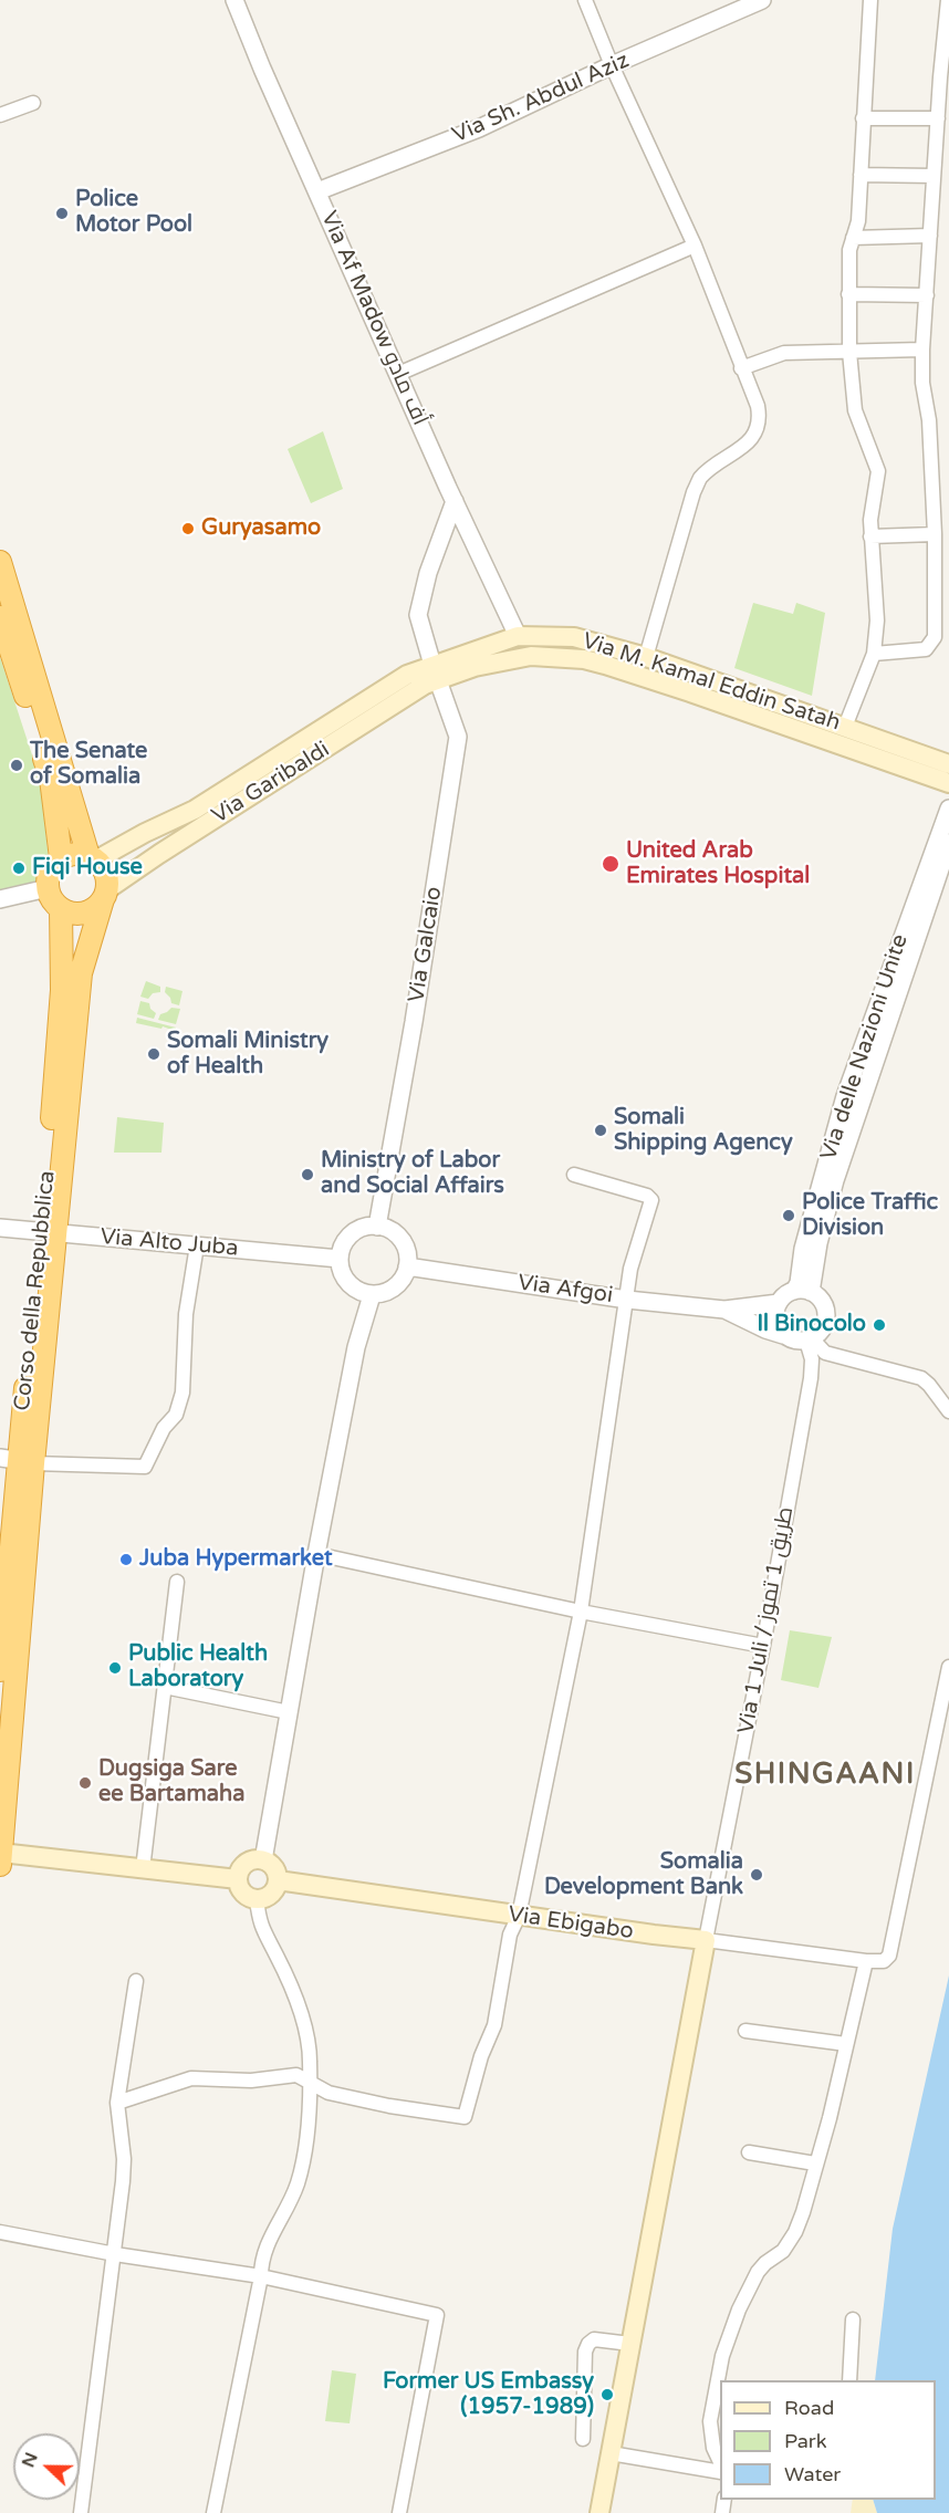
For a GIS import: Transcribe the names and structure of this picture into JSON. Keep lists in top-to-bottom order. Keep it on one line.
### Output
{"streets":{"highway":["Corso della Repubblica"],"main road":["Via M. Kamal Eddin Satah","Via Garibaldi","Via Ebigabo"],"street":["Via Sh. Abdul Aziz","Via Af Madow أف مادو","Via Galcaio","Via delle Nazioni Unite","Via Alto Juba","Via Afgoi","Via 1 Juli / طريق 1 تموز"]},"crossings":[["Via Sh. Abdul Aziz","Via Af Madow أف مادو"],["Via Af Madow أف مادو","Via M. Kamal Eddin Satah"],["Via Af Madow أف مادو","Via Galcaio"],["Via M. Kamal Eddin Satah","Via Garibaldi"],["Via M. Kamal Eddin Satah","Via Galcaio"],["Via Garibaldi","Via Galcaio"],["Via Garibaldi","Corso della Repubblica"],["Via Galcaio","Via Alto Juba"],["Via Galcaio","Via Afgoi"],["Via delle Nazioni Unite","Via 1 Juli / طريق 1 تموز"],["Via Alto Juba","Via Afgoi"],["Via Alto Juba","Corso della Repubblica"],["Via 1 Juli / طريق 1 تموز","Via Ebigabo"]],"districts":["SHINGAANI"],"places":["Police Motor Pool","Guryasamo","The Senate of Somalia","United Arab Emirates Hospital","Fiqi House","Somali Ministry of Health","Somali Shipping Agency","Ministry of Labor and Social Affairs","Police Traffic Division","Il Binocolo","Juba Hypermarket","Public Health Laboratory","Dugsiga Sare ee Bartamaha","Somalia Development Bank","Former US Embassy (1957-1989)"],"legend":["Road","Park","Water"],"north":"left"}
